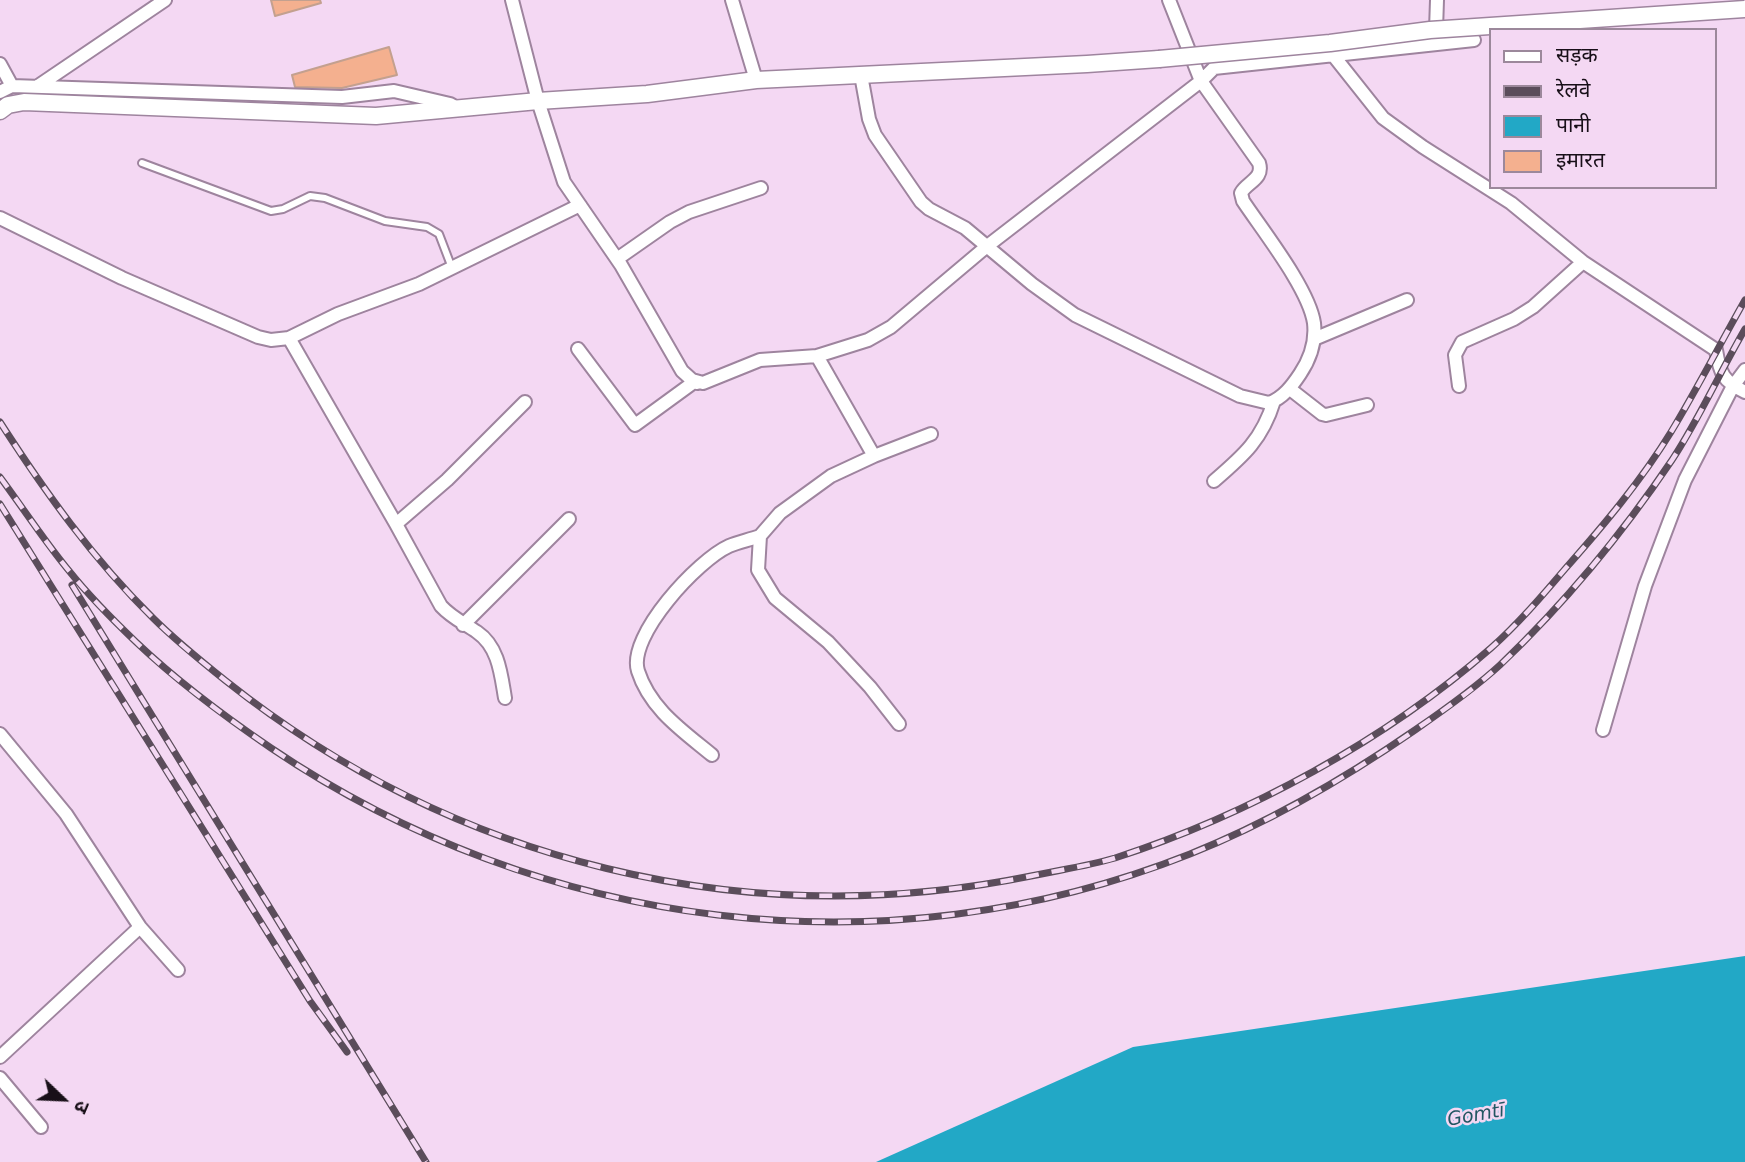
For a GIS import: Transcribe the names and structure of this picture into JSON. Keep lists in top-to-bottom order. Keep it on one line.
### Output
{"water":["Gomtī"],"legend":["सड़क","रेलवे","पानी","इमारत"],"north":"bottom right"}
